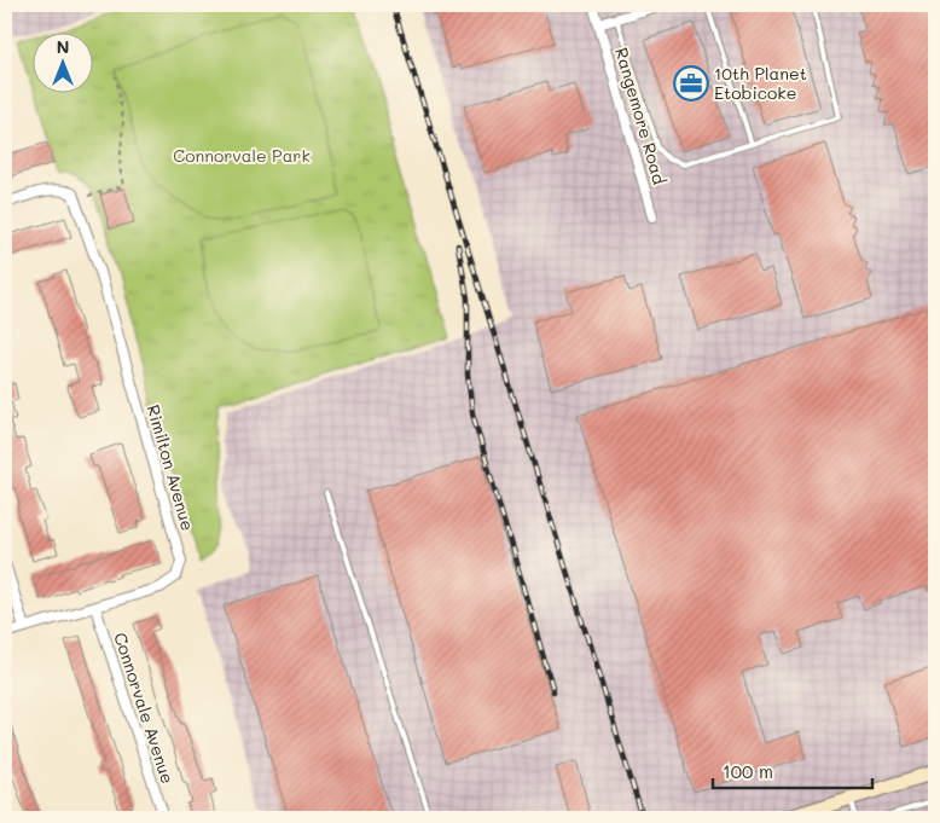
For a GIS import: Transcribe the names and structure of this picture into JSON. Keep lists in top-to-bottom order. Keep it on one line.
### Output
{"streets":{"street":["Rangemore Road","Rimilton Avenue","Connorvale Avenue"]},"crossings":[["Rimilton Avenue","Connorvale Avenue"]],"parks":["Connorvale Park"],"places":{"office":["10th Planet Etobicoke"]},"scale_bar":"100 m","north":"top"}
